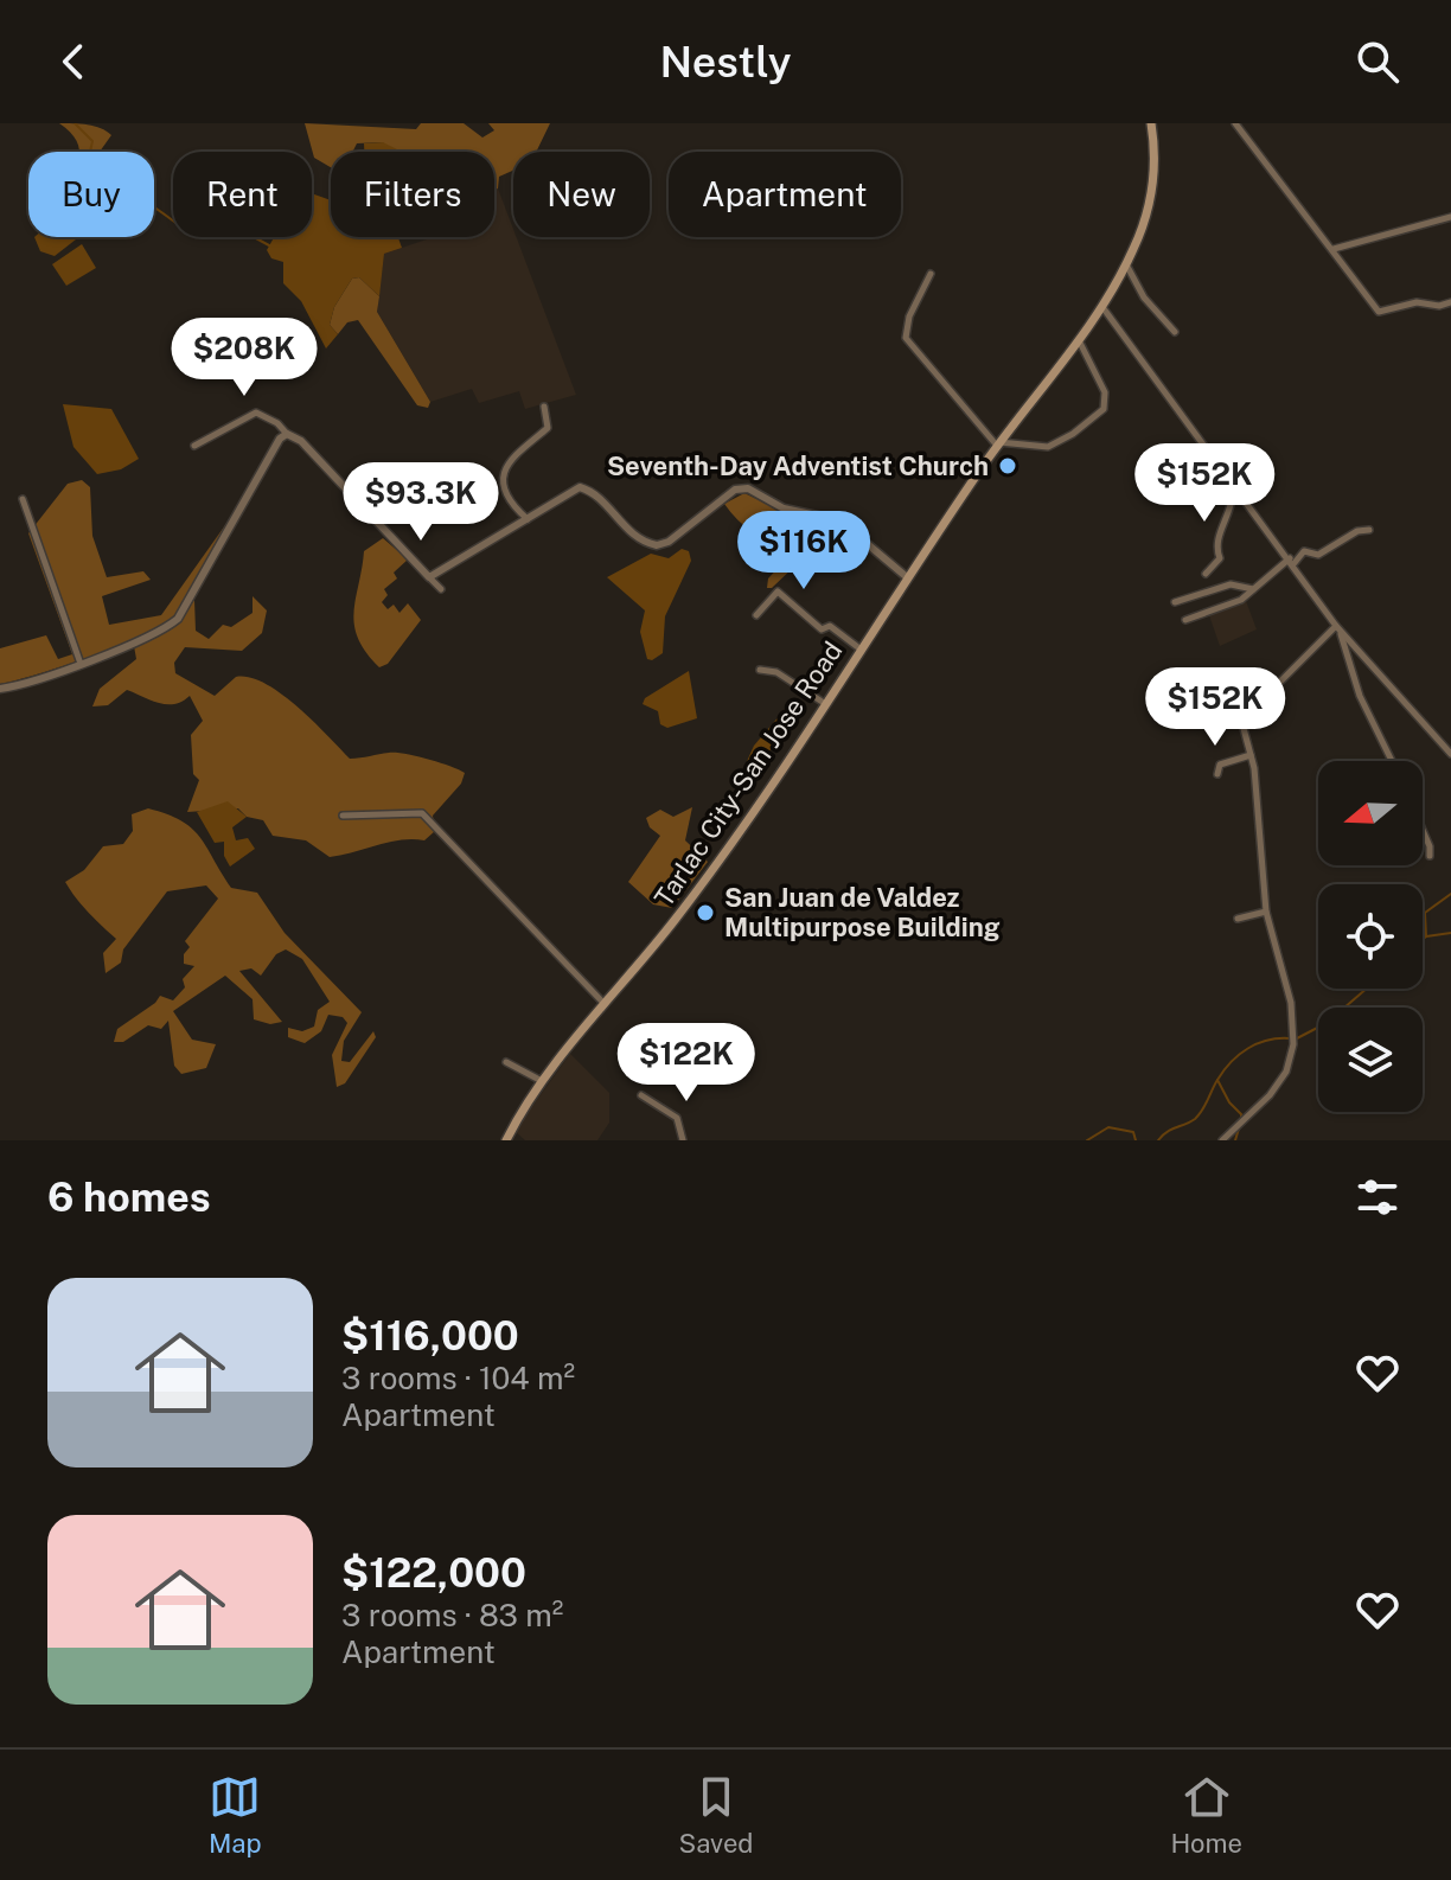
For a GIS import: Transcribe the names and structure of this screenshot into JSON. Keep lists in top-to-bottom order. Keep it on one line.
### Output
{"streets":{"main road":["Tarlac City-San Jose Road"]},"places":["Seventh-Day Adventist Church","San Juan de Valdez Multipurpose Building"],"north":"left","page":{"header":"Nestly","chip":["Buy","Rent","Filters","New","Apartment"],"price":["$208K","$152K","$93.3K","$116K","$152K","$122K"],"heading":"6 homes","list":[{"name":"$116,000","note":"3 rooms · 104 m² · Apartment"},{"name":"$122,000","note":"3 rooms · 83 m² · Apartment"}],"tabs":["Map","Saved","Home"]}}
